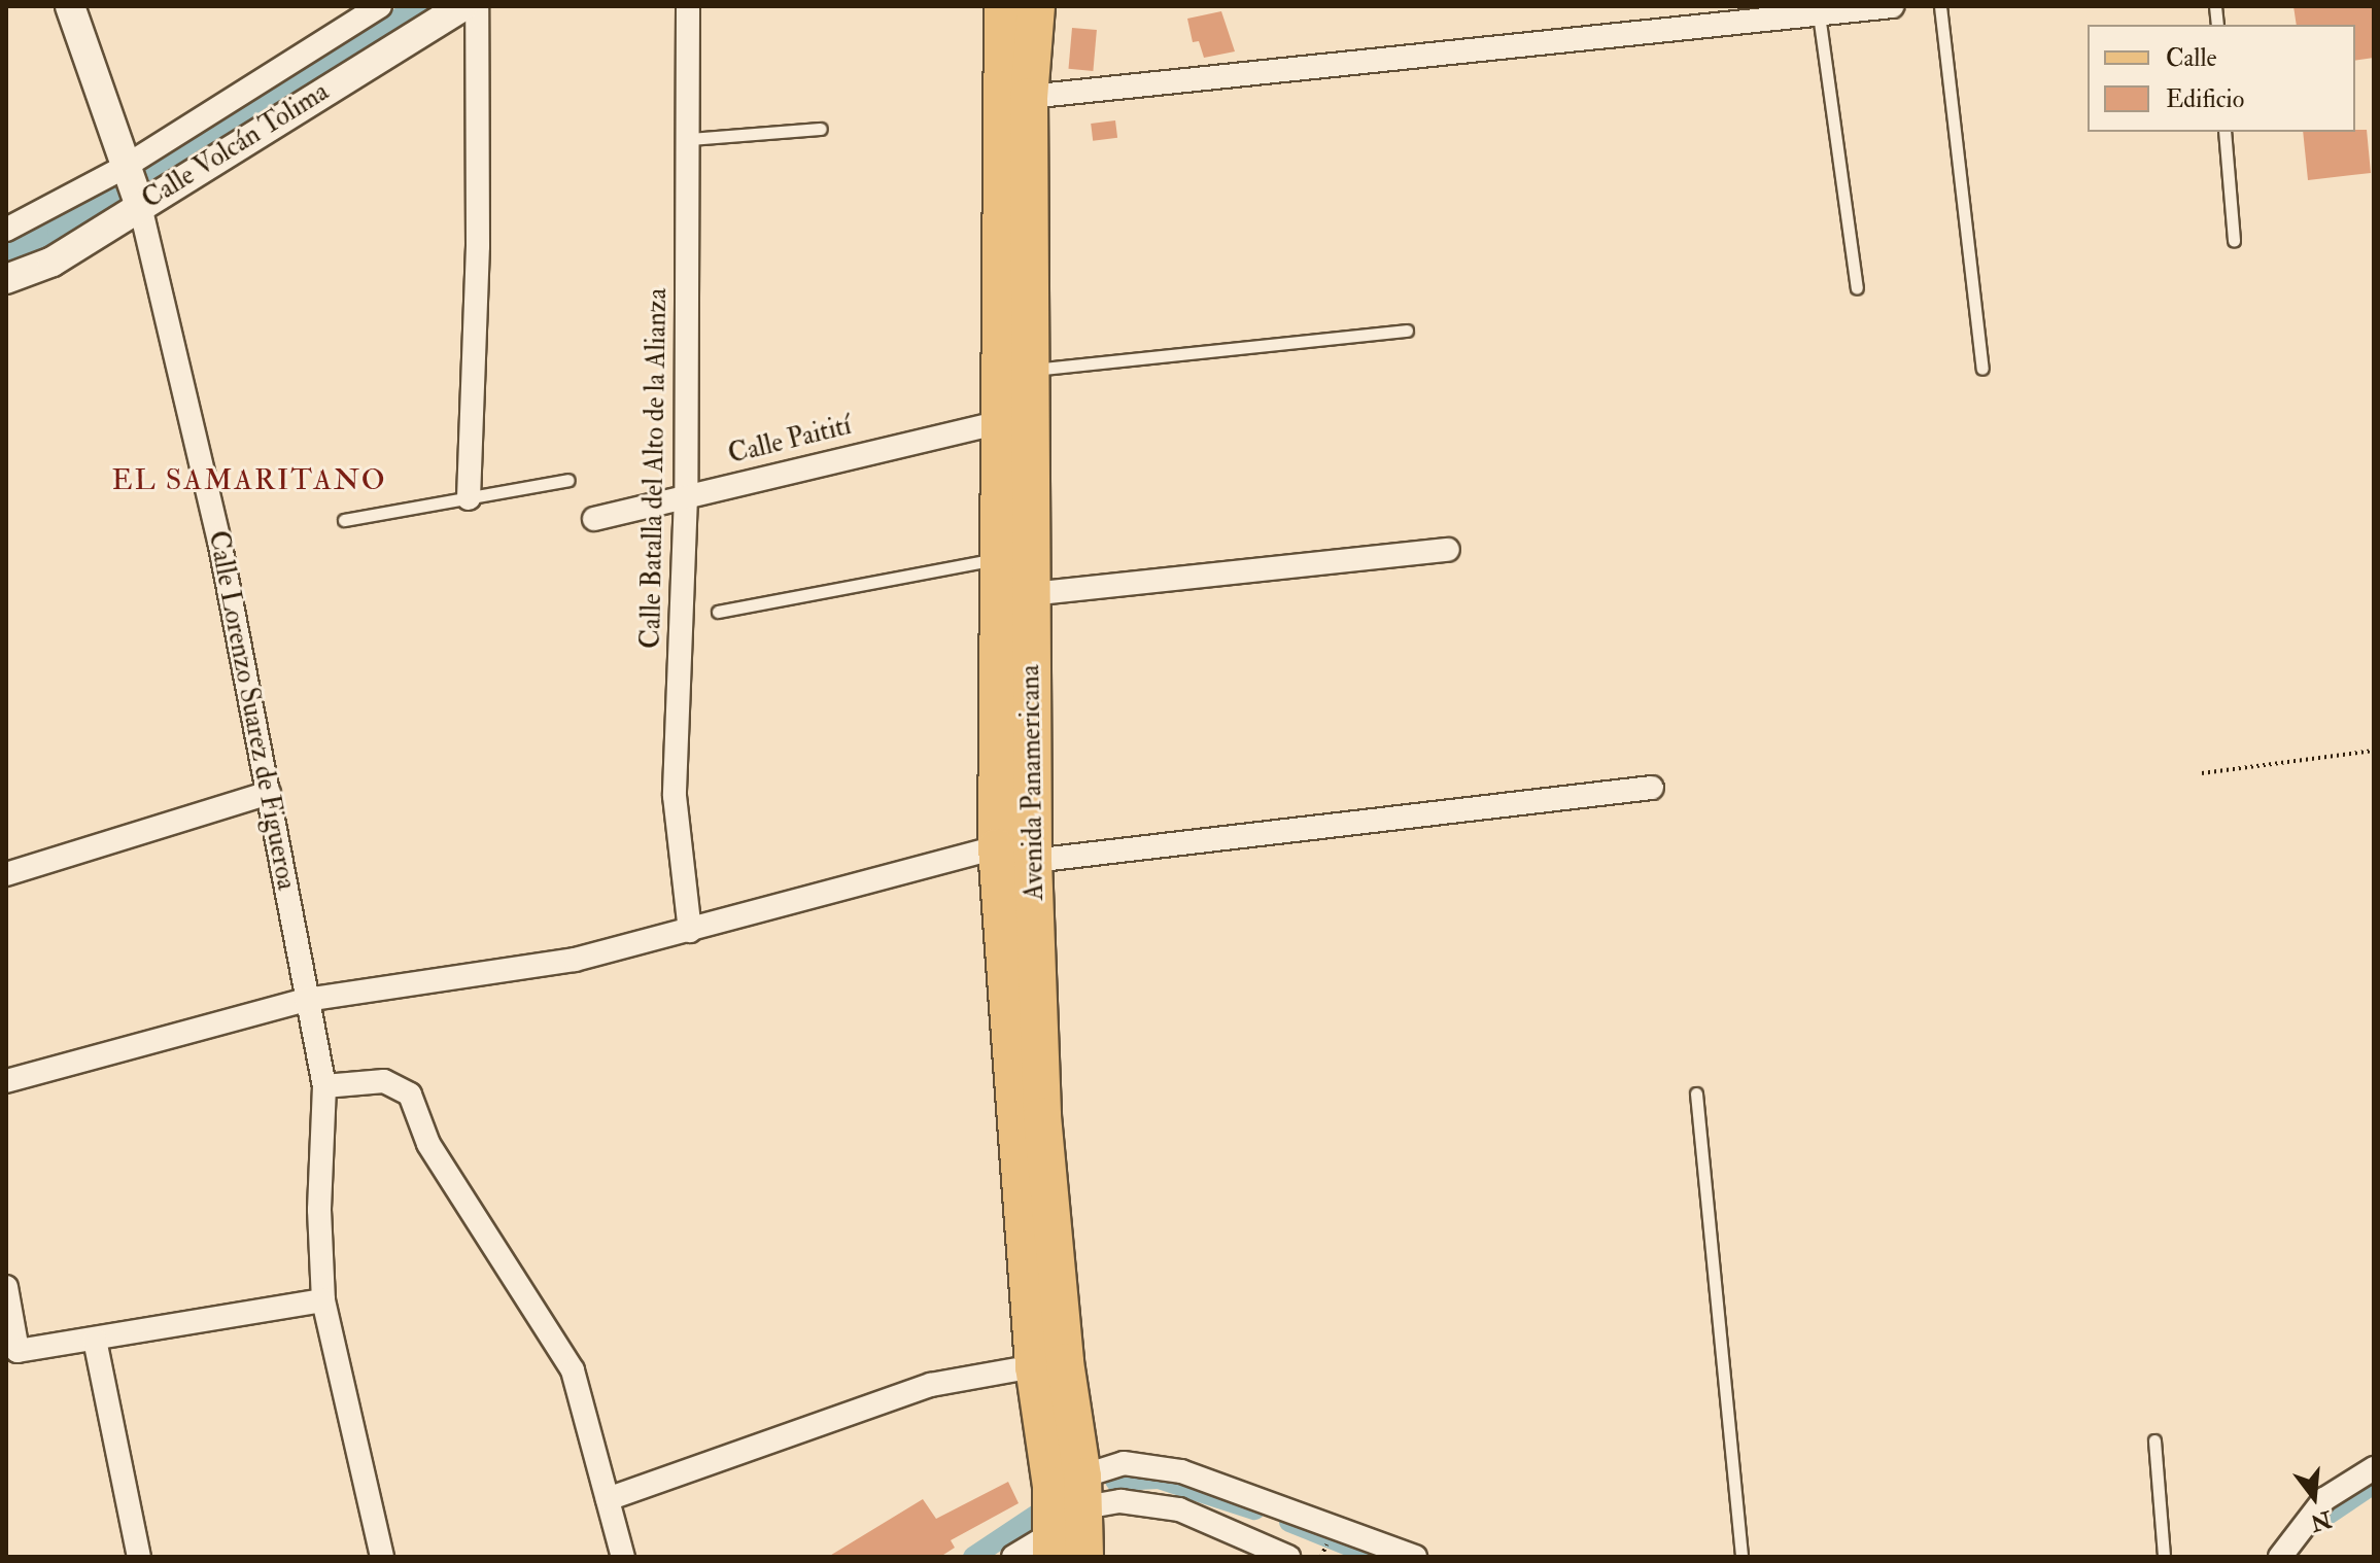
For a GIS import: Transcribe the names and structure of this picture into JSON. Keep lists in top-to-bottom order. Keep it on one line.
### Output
{"streets":{"main road":["Avenida Panamericana"],"street":["Calle Volcán Tolima","Calle Paitití","Calle Batalla del Alto de la Alianza","Calle Lorenzo Suarez de Figueroa"]},"crossings":[["Calle Volcán Tolima","Calle Lorenzo Suarez de Figueroa"],["Calle Paitití","Calle Batalla del Alto de la Alianza"],["Calle Paitití","Avenida Panamericana"]],"districts":["EL SAMARITANO"],"legend":["Calle","Edificio"],"north":"bottom"}
